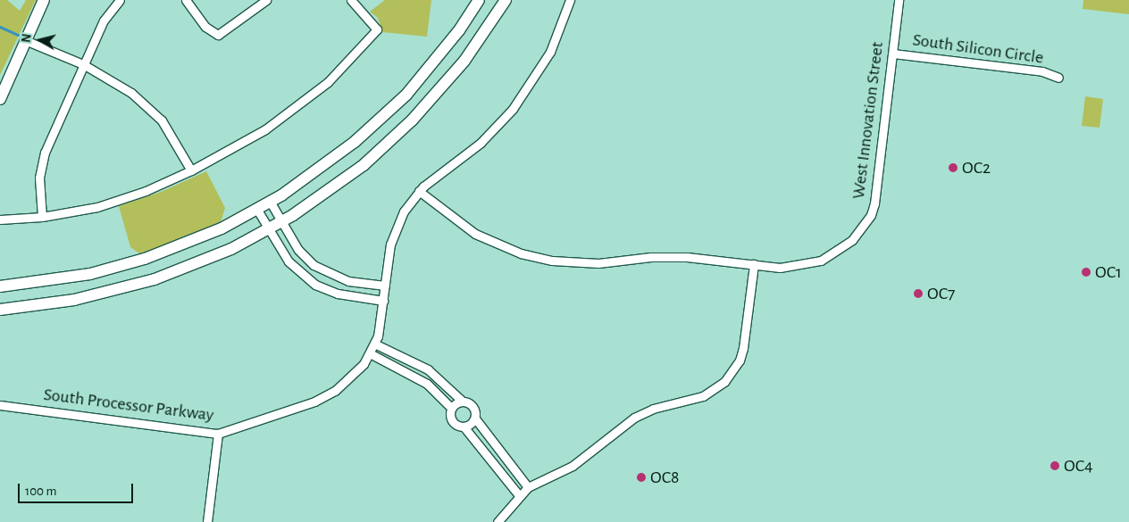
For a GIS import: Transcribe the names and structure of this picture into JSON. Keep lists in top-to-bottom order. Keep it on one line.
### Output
{"streets":{"street":["South Silicon Circle","West Innovation Street","South Processor Parkway"]},"crossings":[["South Silicon Circle","West Innovation Street"],["West Innovation Street","South Processor Parkway"]],"places":["OC2","OC1","OC7","OC4","OC8"],"scale_bar":"100 m","north":"left"}
